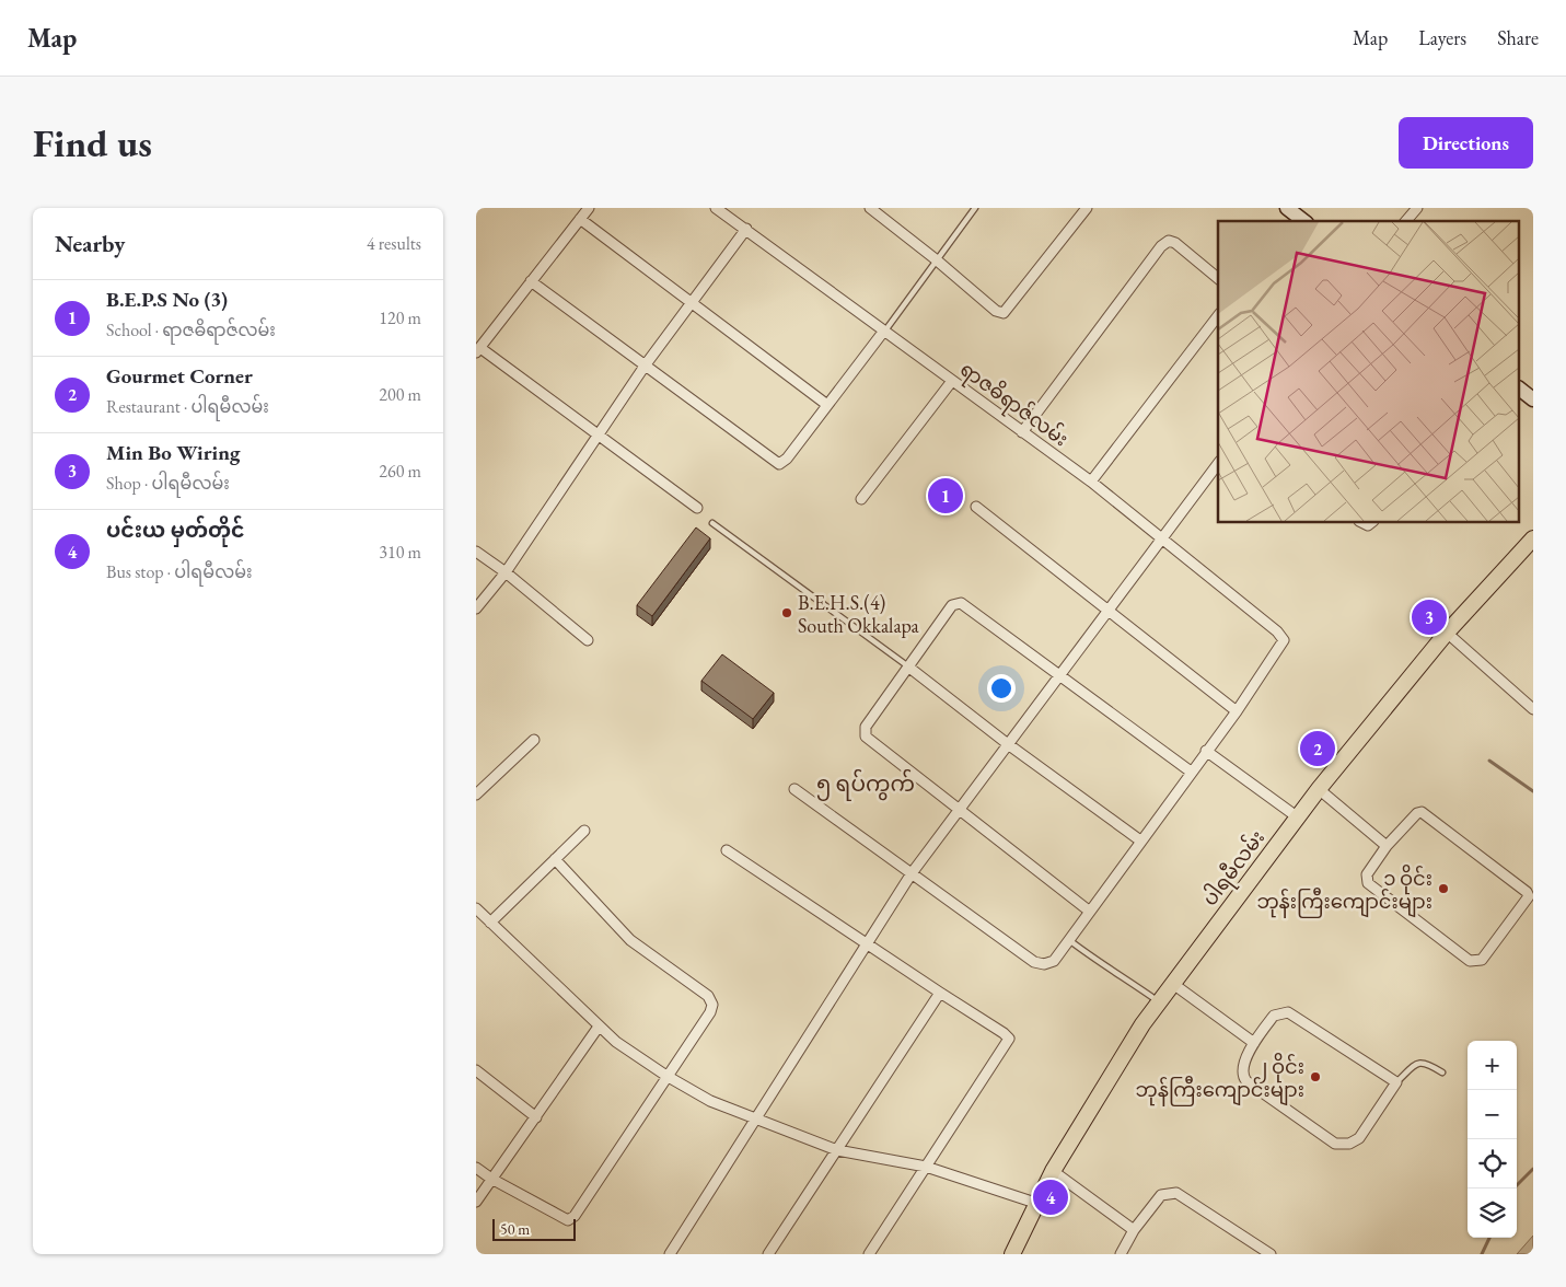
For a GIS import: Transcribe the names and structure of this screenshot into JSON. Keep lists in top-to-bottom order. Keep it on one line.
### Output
{"streets":{"main road":["ပါရမီလမ်း"],"street":["ရာဇဓိရာဇ်လမ်း"]},"districts":["၅ ရပ်ကွက်"],"places":["B.E.H.S.(4) South Okkalapa","၁ ဝိုင်း ဘုန်းကြီးကျောင်းများ","၂ ဝိုင်း ဘုန်ကြီးကျောင်းများ"],"scale_bar":"50 m","page":{"header":"Map","nav":["Map","Layers","Share"],"buttons":"Directions","title":"Find us","heading":["Nearby","4 results"],"list":[{"mark":"1","name":"B.E.P.S No (3)","note":"School · ရာဇဓိရာဇ်လမ်း","value":"120 m"},{"mark":"2","name":"Gourmet Corner","note":"Restaurant · ပါရမီလမ်း","value":"200 m"},{"mark":"3","name":"Min Bo Wiring","note":"Shop · ပါရမီလမ်း","value":"260 m"},{"mark":"4","name":"ပင်းယ မှတ်တိုင်","note":"Bus stop · ပါရမီလမ်း","value":"310 m"}],"pins":["1","3","2","4"],"map_buttons":["+","−"],"scale":"50 m"}}
